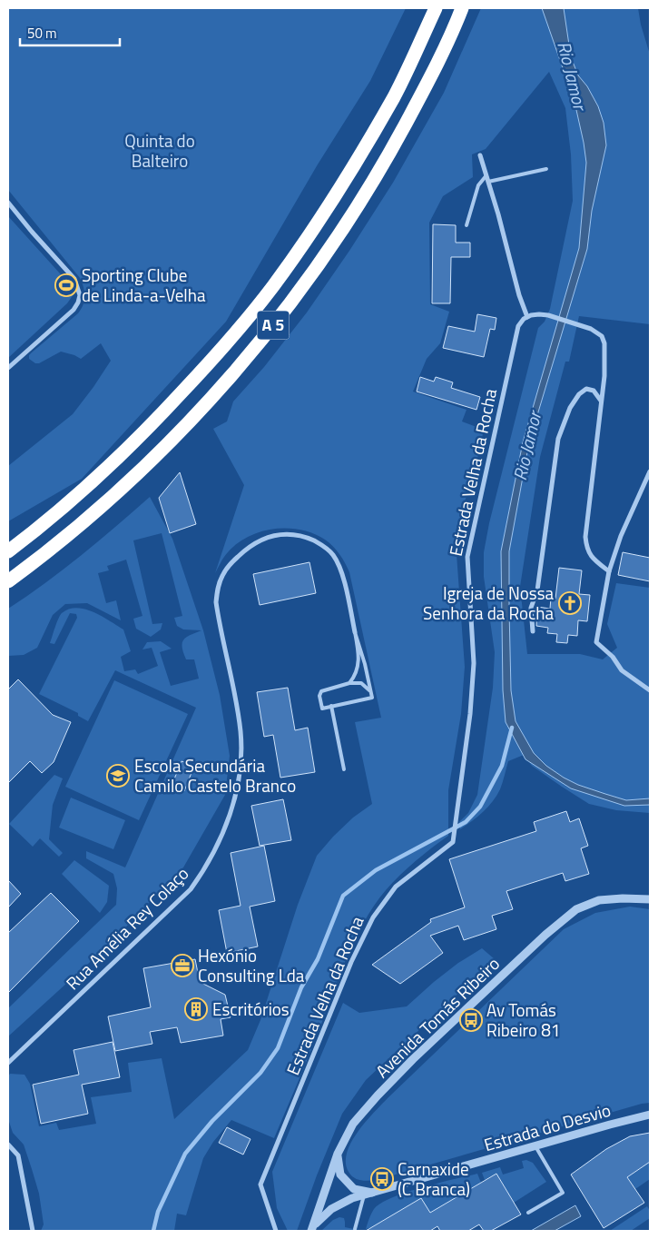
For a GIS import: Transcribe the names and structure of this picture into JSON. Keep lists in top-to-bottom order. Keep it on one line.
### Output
{"streets":{"highway":["A 5"],"street":["Estrada Velha da Rocha","Rua Amélia Rey Colaço","Avenida Tomás Ribeiro","Estrada do Desvio"]},"crossings":[["Avenida Tomás Ribeiro","Estrada do Desvio"]],"water":["Rio Jamor"],"parks":["Quinta do Balteiro"],"places":{"sports":["Sporting Clube de Linda-a-Velha"],"church":["Igreja de Nossa Senhora da Rocha"],"school or university":["Escola Secundária Camilo Castelo Branco"],"office":["Hexónio Consulting Lda"],"building":["Escritórios"],"bus stop":["Av Tomás Ribeiro 81","Carnaxide (C Branca)"]},"scale_bar":"50 m"}
